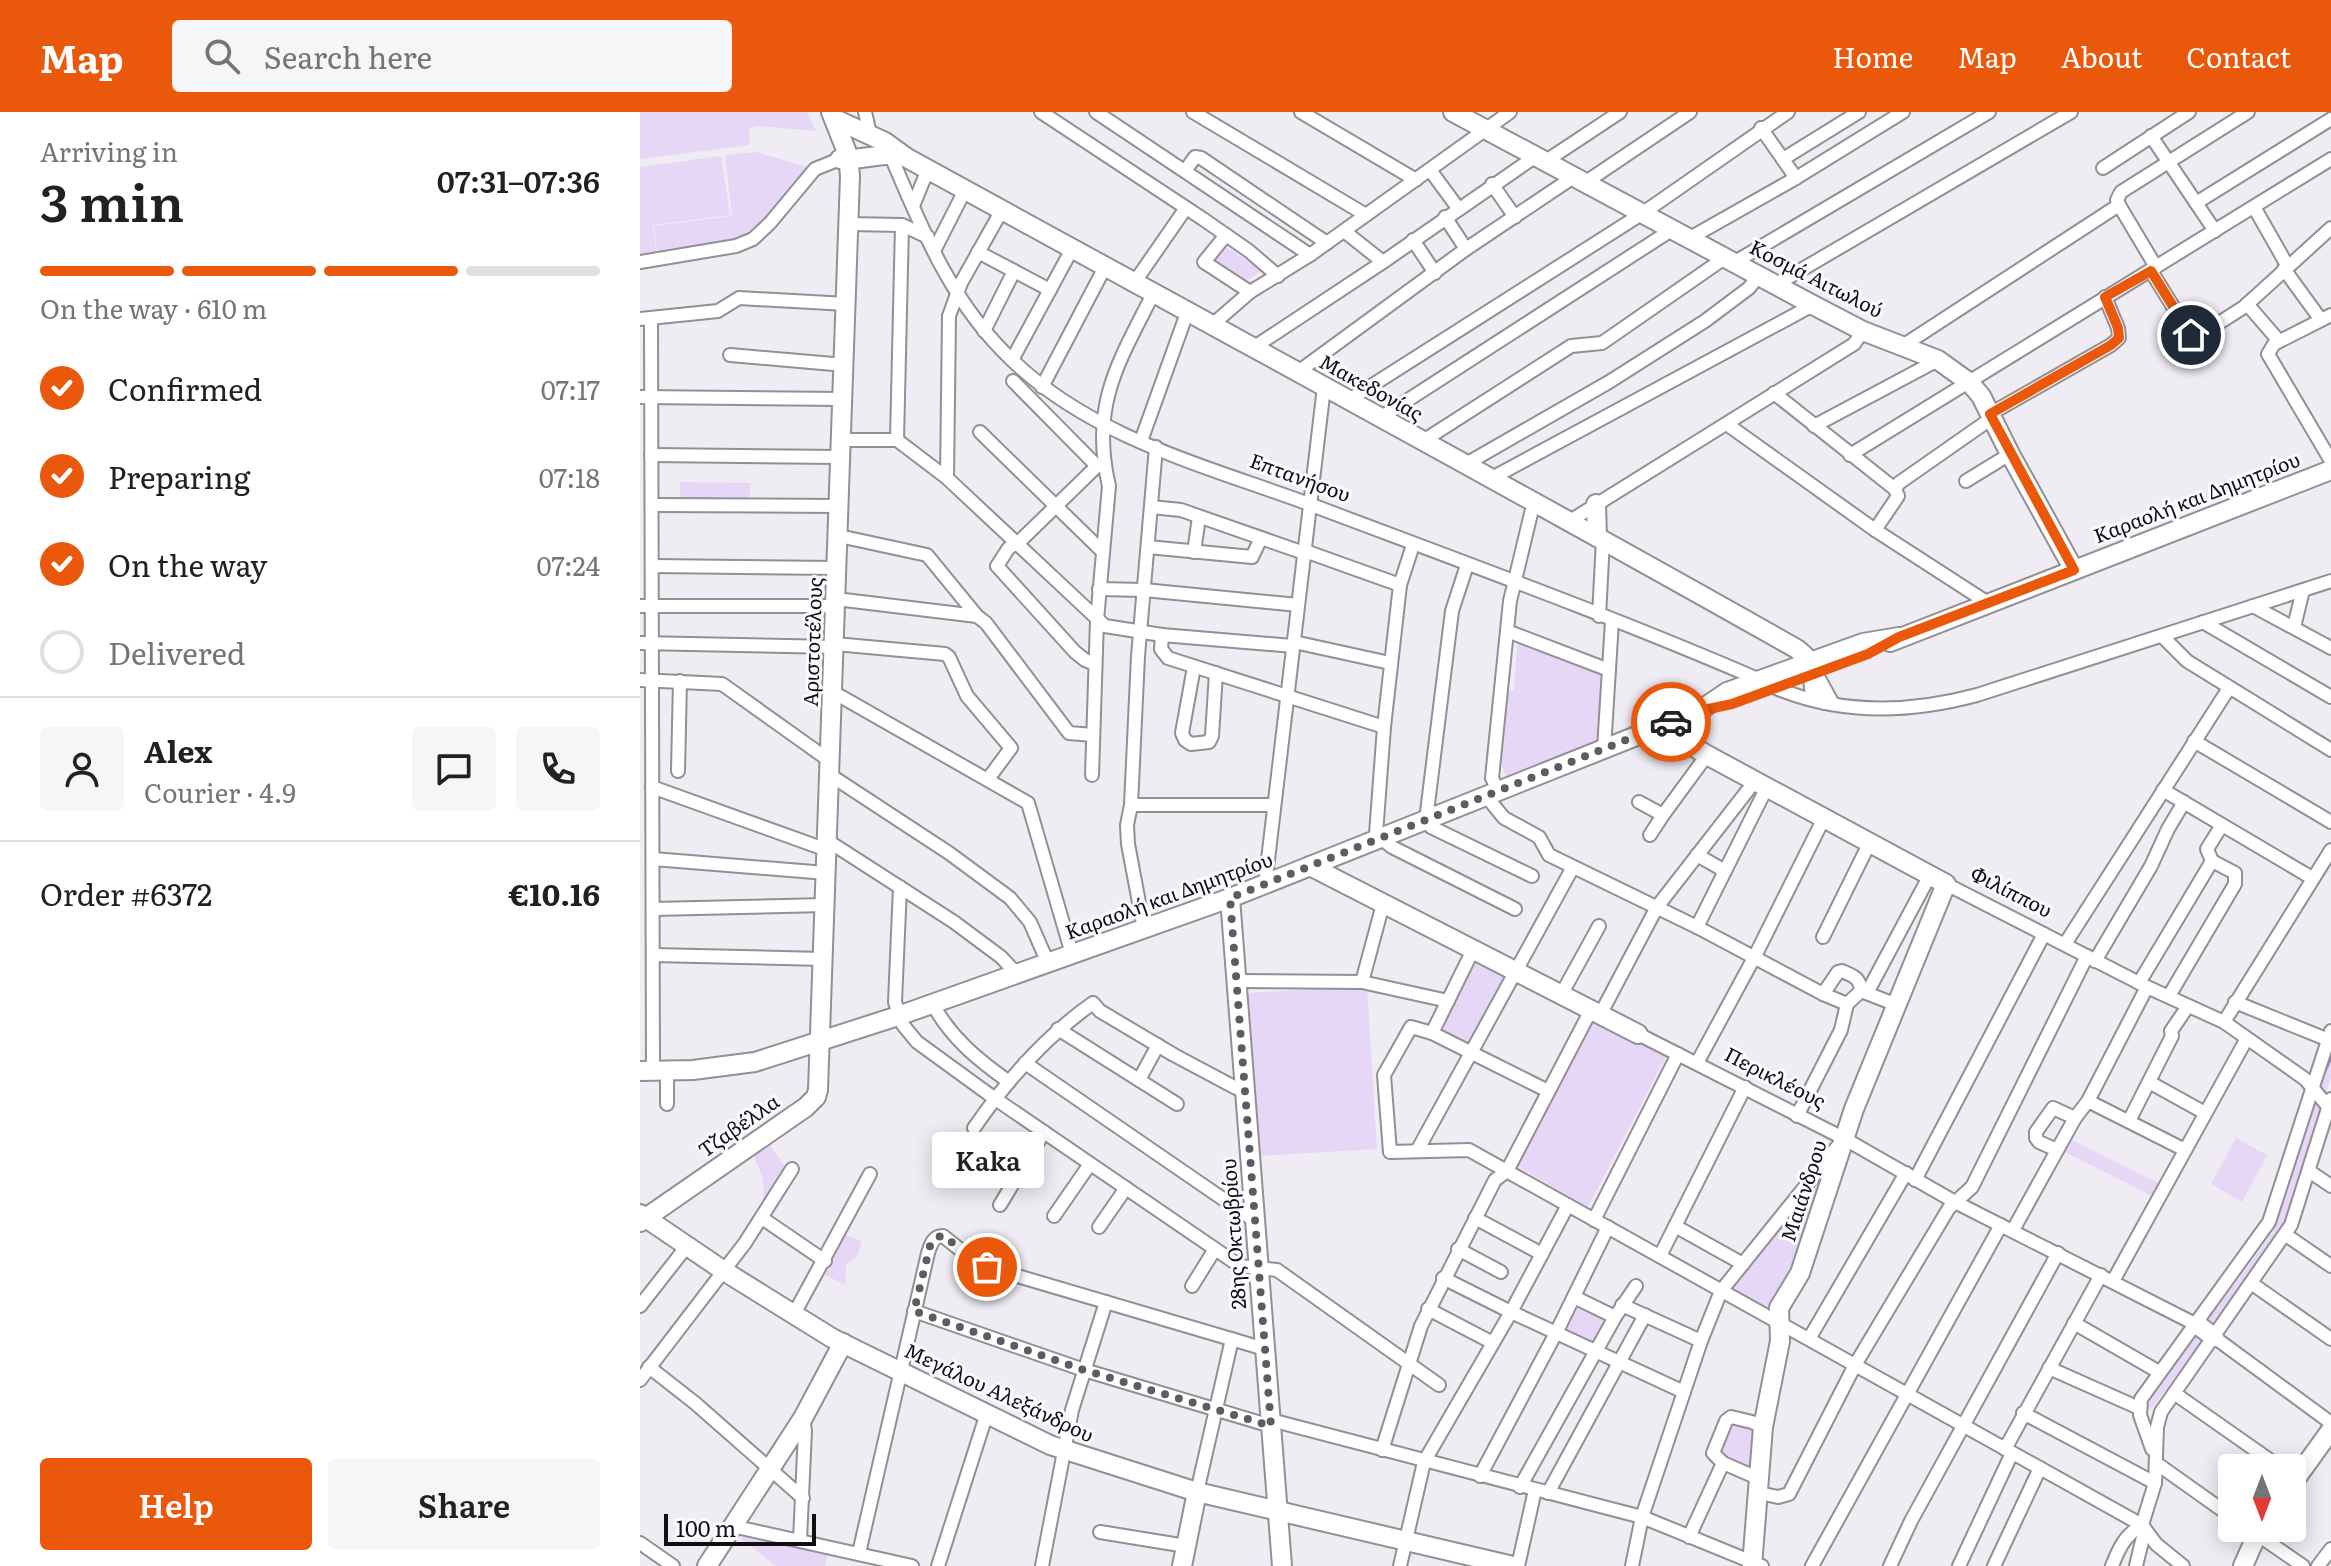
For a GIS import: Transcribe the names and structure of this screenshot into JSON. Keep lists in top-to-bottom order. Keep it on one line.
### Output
{"streets":{"street":["Κοσμά Αιτωλού","Μακεδονίας","Επτανήσου","Καραολή και Δημητρίου","Αριστοτέλους","Φιλίππου","Περικλέους","Τζαβέλλα","Μαιάνδρου","28ης Οκτωβρίου","Μεγάλου Αλεξάνδρου"]},"crossings":[["Κοσμά Αιτωλού","Καραολή και Δημητρίου"],["Μακεδονίας","Επτανήσου"],["Μακεδονίας","Καραολή και Δημητρίου"],["Μακεδονίας","Αριστοτέλους"],["Επτανήσου","Καραολή και Δημητρίου"],["Καραολή και Δημητρίου","Αριστοτέλους"],["Καραολή και Δημητρίου","Φιλίππου"],["Καραολή και Δημητρίου","Περικλέους"],["Καραολή και Δημητρίου","Τζαβέλλα"],["Καραολή και Δημητρίου","28ης Οκτωβρίου"],["Αριστοτέλους","Τζαβέλλα"],["Φιλίππου","Μαιάνδρου"],["Περικλέους","Μαιάνδρου"],["Τζαβέλλα","Μεγάλου Αλεξάνδρου"],["28ης Οκτωβρίου","Μεγάλου Αλεξάνδρου"]],"places":["Kaka"],"scale_bar":"100 m","north":"bottom","page":{"header":"Map","search":"Search here","nav":["Home","Map","About","Contact"],"heading":["3 min","Arriving in","07:31–07:36"],"panel":["Alex","Courier · 4.9","Order #6372","€10.16"],"bar":"On the way · 610 m","list":[["Confirmed","07:17"],["Preparing","07:18"],["On the way","07:24"],"Delivered"],"bubble":"Kaka","buttons":["Help","Share"],"scale":"100 m"}}
